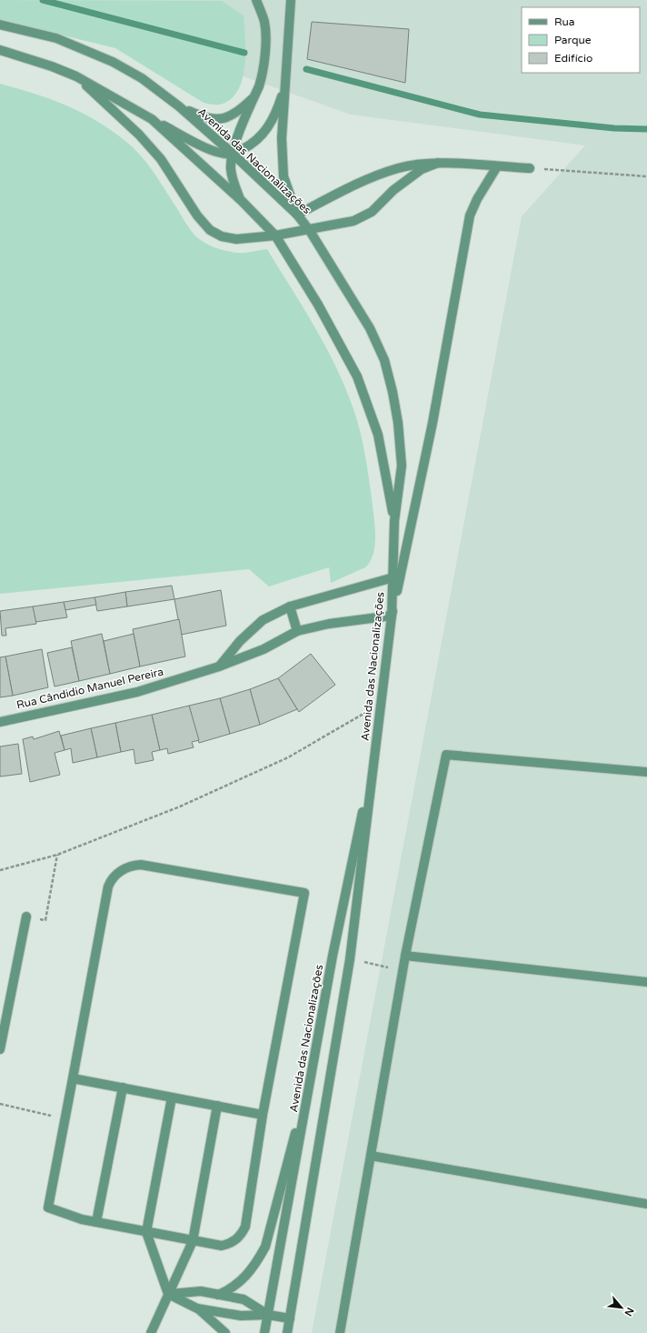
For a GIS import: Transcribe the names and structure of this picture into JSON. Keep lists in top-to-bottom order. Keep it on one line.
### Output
{"streets":{"street":["Avenida das Nacionalizações","Rua Cândidio Manuel Pereira"]},"crossings":[["Avenida das Nacionalizações","Rua Cândidio Manuel Pereira"]],"legend":["Rua","Parque","Edifício"],"north":"bottom right"}
